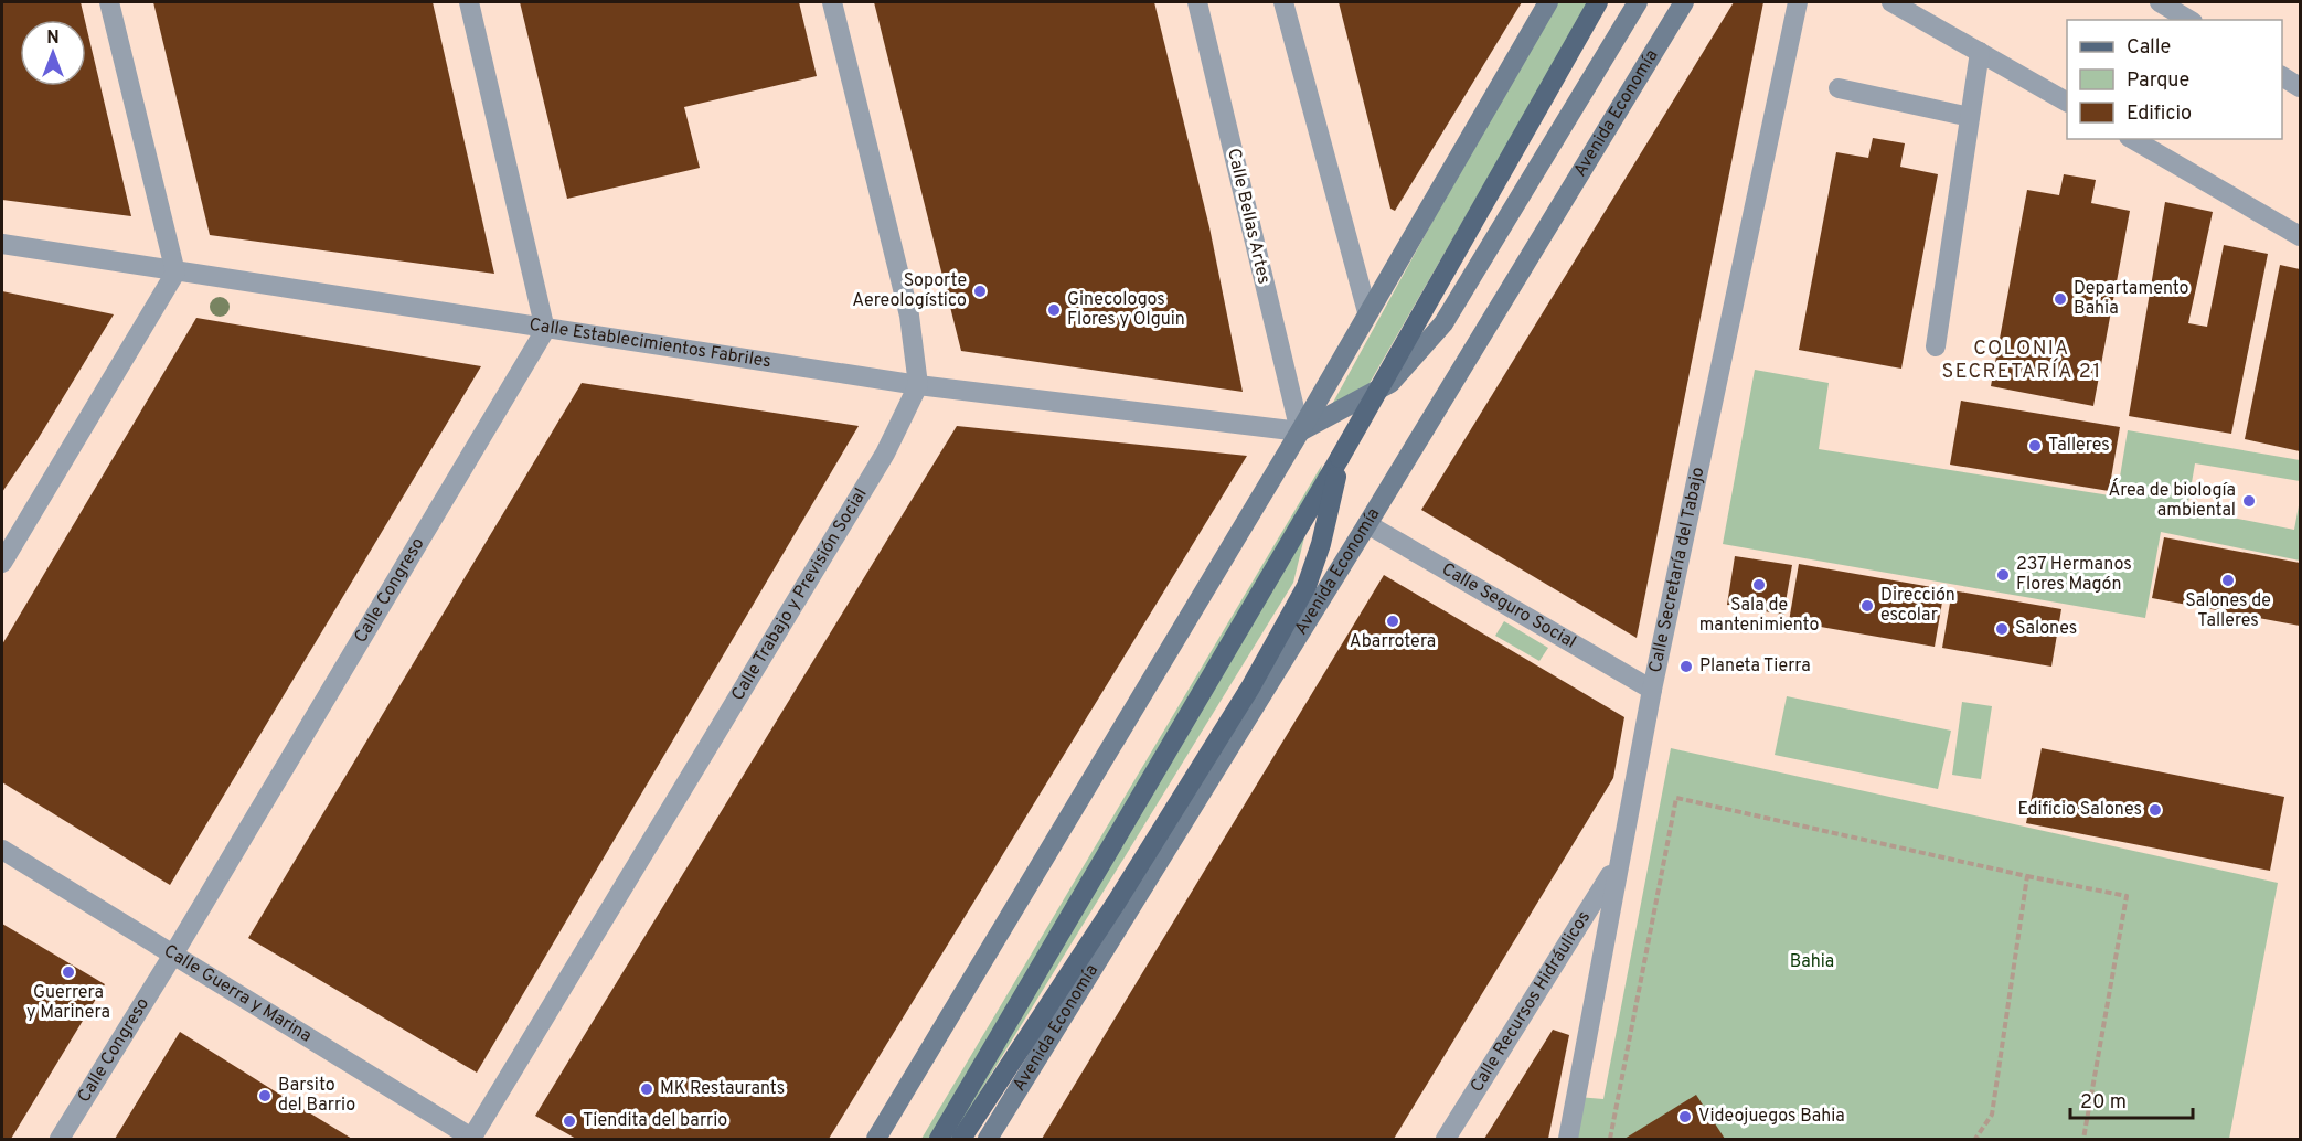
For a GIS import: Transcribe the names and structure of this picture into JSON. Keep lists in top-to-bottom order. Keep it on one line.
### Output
{"streets":{"main road":["Avenida Economía"],"street":["Calle Bellas Artes","Calle Establecimientos Fabriles","Calle Secretaría del Tabajo","Calle Congreso","Calle Trabajo y Previsión Social","Calle Seguro Social","Calle Guerra y Marina","Calle Recursos Hidráulicos"]},"crossings":[["Avenida Economía","Calle Seguro Social"],["Calle Bellas Artes","Calle Establecimientos Fabriles"],["Calle Establecimientos Fabriles","Calle Congreso"],["Calle Establecimientos Fabriles","Calle Trabajo y Previsión Social"],["Calle Secretaría del Tabajo","Calle Seguro Social"],["Calle Secretaría del Tabajo","Calle Recursos Hidráulicos"],["Calle Congreso","Calle Guerra y Marina"],["Calle Trabajo y Previsión Social","Calle Guerra y Marina"]],"districts":["COLONIA SECRETARÍA 21"],"parks":["Bahia"],"places":["Soporte Aereologístico","Departamento Bahia","Ginecologos Flores y Olguin","Talleres","Área de biología ambiental","237 Hermanos Flores Magón","Salones de Talleres","Sala de mantenimiento","Dirección escolar","Abarrotera","Salones","Planeta Tierra","Edificio Salones","Guerrera y Marinera","MK Restaurants","Barsito del Barrio","Videojuegos Bahia","Tiendita del barrio"],"legend":["Calle","Parque","Edificio"],"scale_bar":"20 m","north":"top"}
